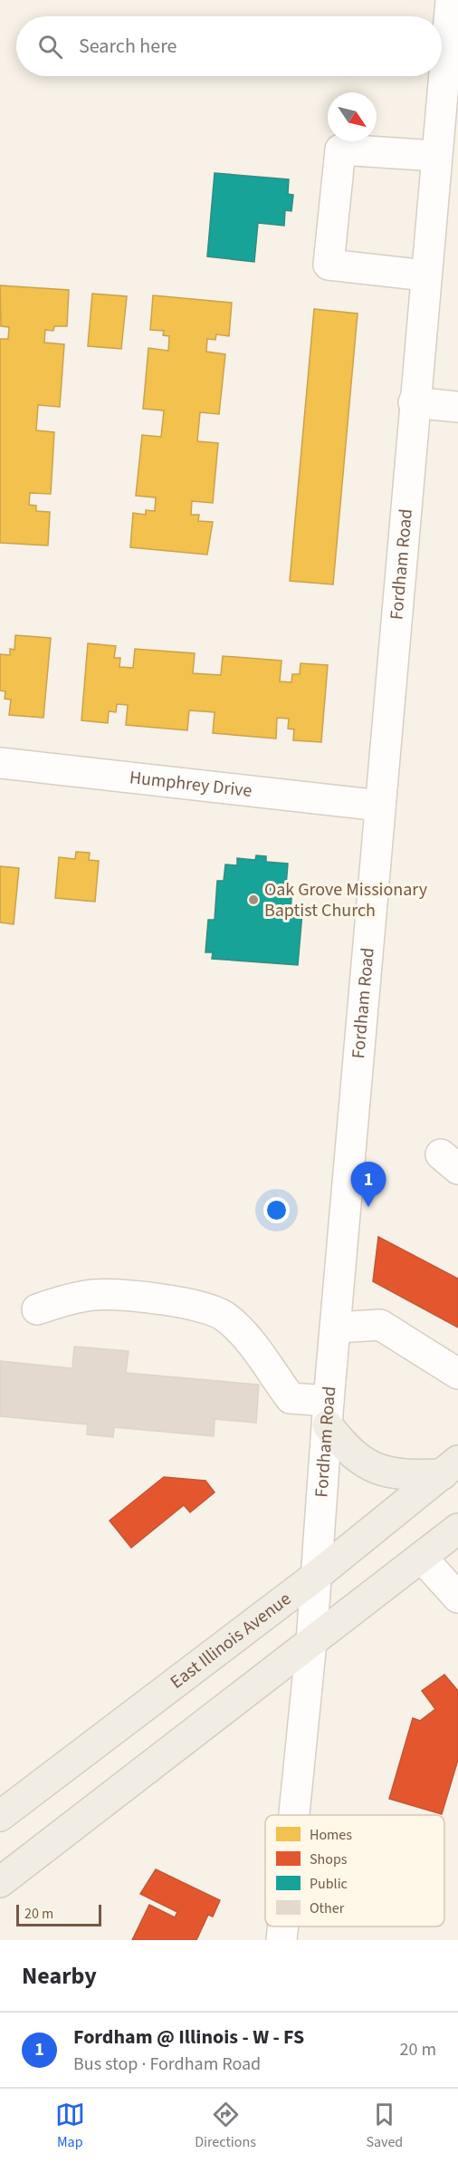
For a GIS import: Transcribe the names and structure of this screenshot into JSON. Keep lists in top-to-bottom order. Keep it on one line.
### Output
{"streets":{"main road":["East Illinois Avenue"],"street":["Fordham Road","Humphrey Drive"]},"crossings":[["Fordham Road","Humphrey Drive"],["Fordham Road","East Illinois Avenue"]],"places":["Oak Grove Missionary Baptist Church"],"legend":["Homes","Shops","Public","Other"],"scale_bar":"20 m","north":"bottom right","page":{"search":"Search here","pins":"1","scale":"20 m","heading":"Nearby","list":[{"mark":"1","name":"Fordham @ Illinois - W - FS","note":"Bus stop · Fordham Road","value":"20 m"}],"nav":["Map","Directions","Saved"]}}
